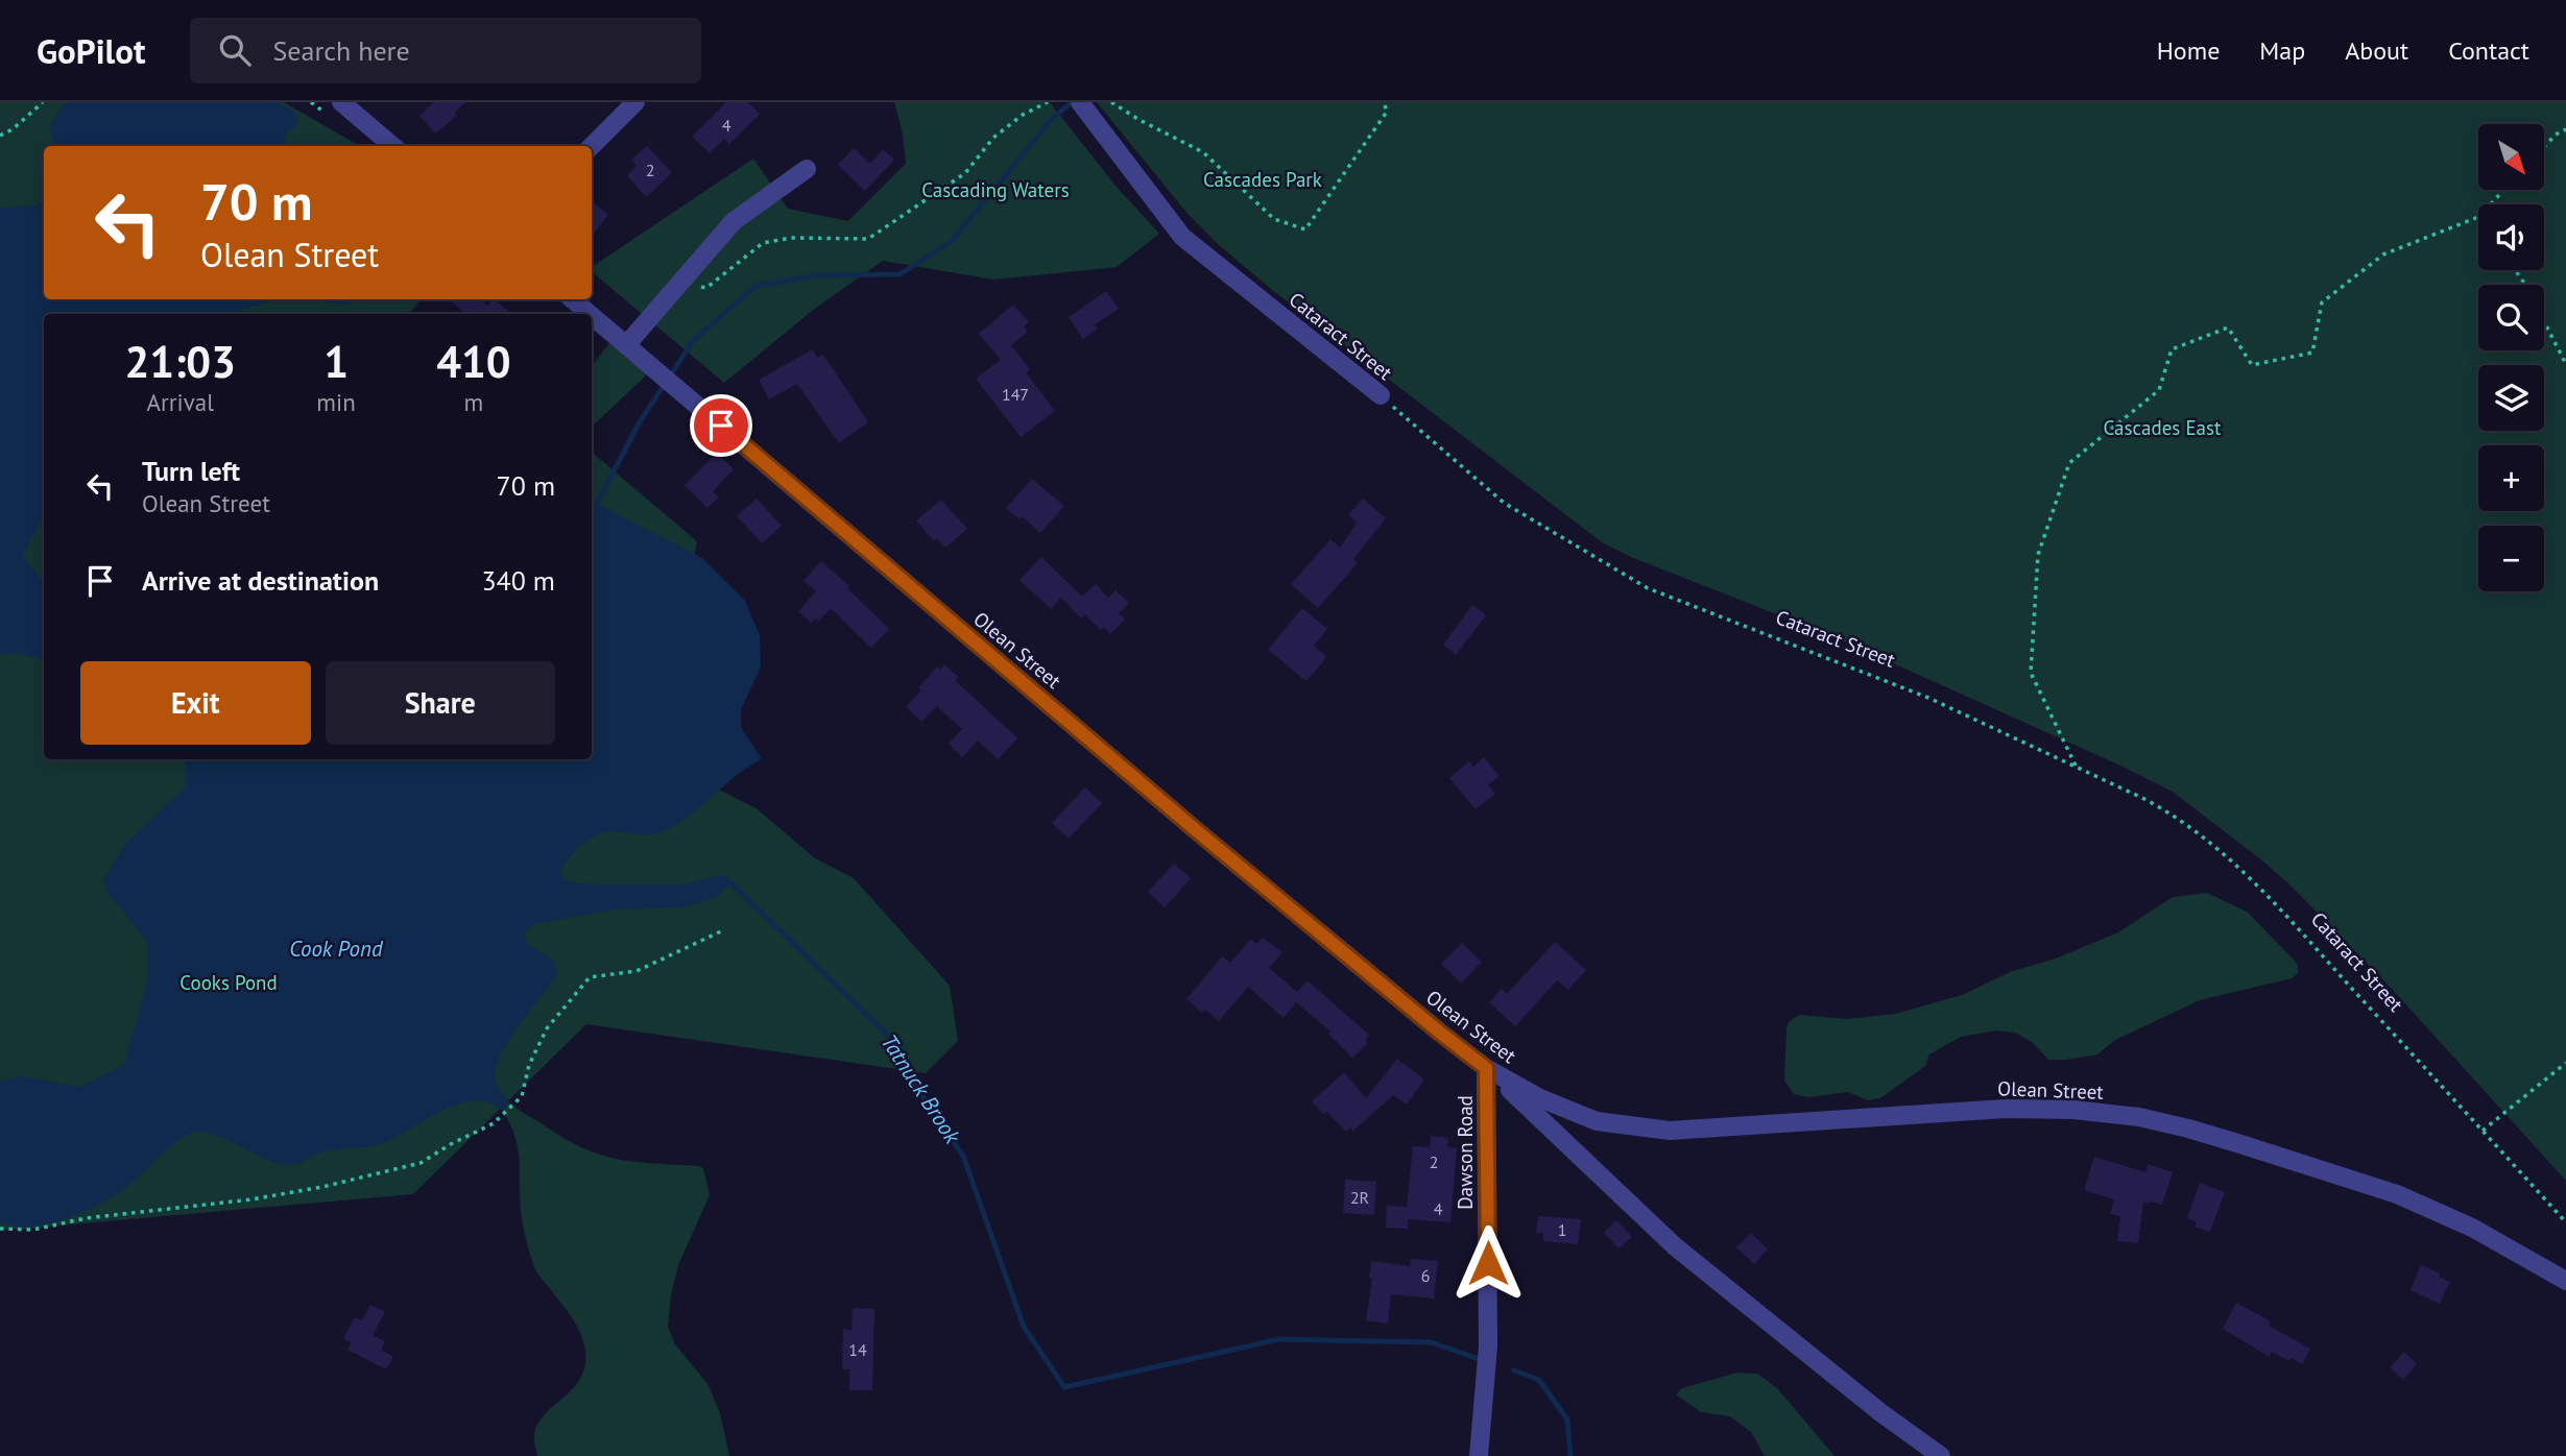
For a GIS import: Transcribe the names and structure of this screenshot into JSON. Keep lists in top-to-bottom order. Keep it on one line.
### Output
{"streets":{"street":["Cataract Street","Olean Street","Dawson Road"]},"crossings":[["Olean Street","Dawson Road"]],"water":["Cook Pond","Tatnuck Brook"],"parks":["Cascades Park","Cascading Waters","Cascades East","Cooks Pond"],"house_numbers":["4","2","147","2","2R","4","1","6","14"],"north":"bottom right","page":{"header":"GoPilot","search":"Search here","nav":["Home","Map","About","Contact"],"map_buttons":["+","−"],"turn":["70 m","Olean Street"],"eta":["21:03","Arrival","1","min","410","m"],"list":[{"name":"Turn left","note":"Olean Street","value":"70 m"},{"name":"Arrive at destination","value":"340 m"}],"buttons":["Exit","Share"]}}
